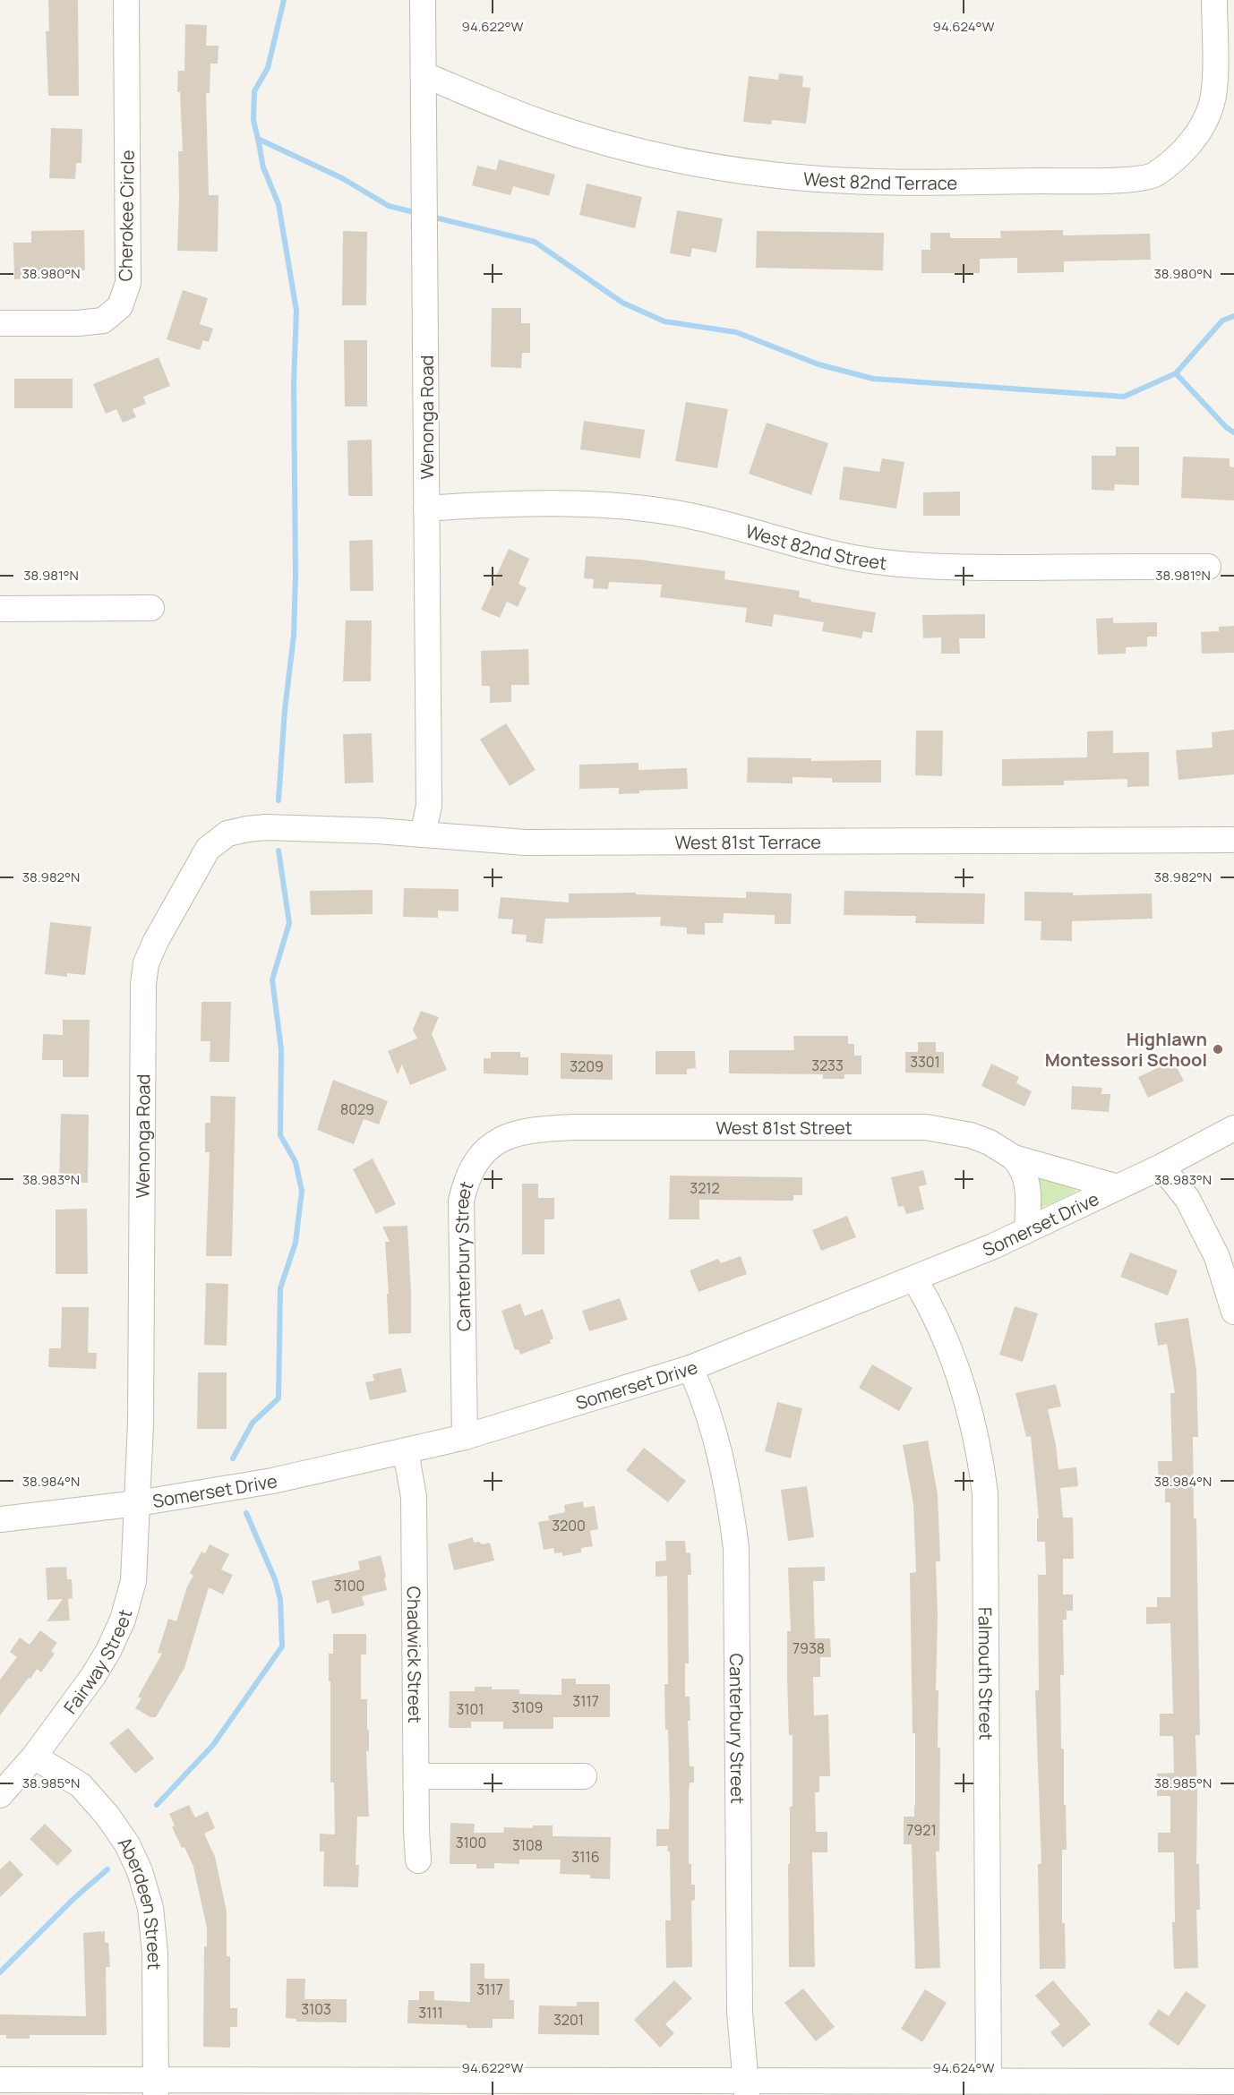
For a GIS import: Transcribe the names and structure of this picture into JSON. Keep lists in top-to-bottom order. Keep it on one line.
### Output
{"streets":{"street":["West 82nd Terrace","Cherokee Circle","Wenonga Road","West 82nd Street","West 81st Terrace","West 81st Street","Somerset Drive","Canterbury Street","Chadwick Street","Fairway Street","Falmouth Street","Aberdeen Street"]},"crossings":[["West 82nd Terrace","Wenonga Road"],["Wenonga Road","West 82nd Street"],["Wenonga Road","West 81st Terrace"],["Wenonga Road","Somerset Drive"],["Wenonga Road","Fairway Street"],["West 81st Street","Somerset Drive"],["West 81st Street","Canterbury Street"],["Somerset Drive","Canterbury Street"],["Somerset Drive","Chadwick Street"],["Somerset Drive","Fairway Street"],["Somerset Drive","Falmouth Street"],["Fairway Street","Aberdeen Street"]],"places":["Highlawn Montessori School"],"house_numbers":["3301","3233","3209","8029","3212","3200","3100","7938","3117","3109","3101","7921","3100","3108","3116","3117","3103","3111","3201"],"coordinates":["94.622°W","94.624°W","38.980°N","38.981°N","38.982°N","38.983°N","38.984°N","38.985°N"]}
